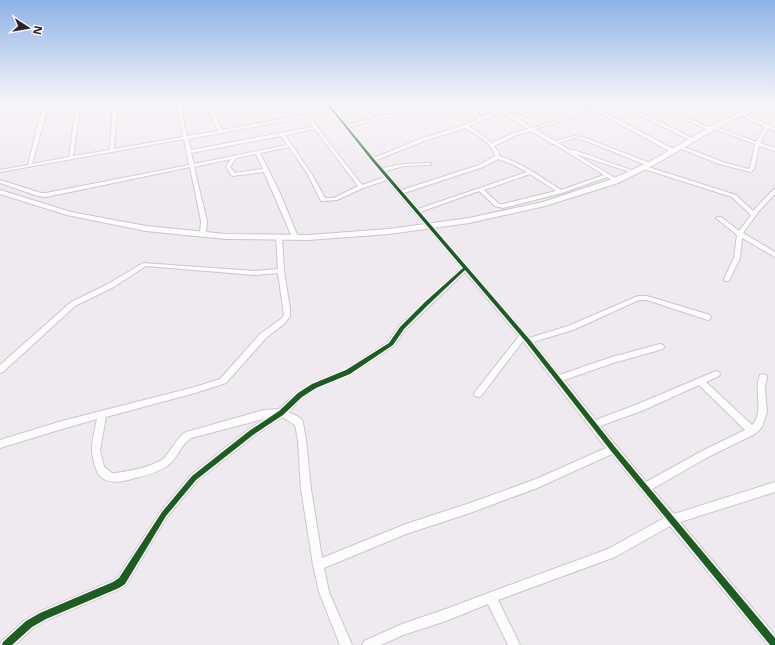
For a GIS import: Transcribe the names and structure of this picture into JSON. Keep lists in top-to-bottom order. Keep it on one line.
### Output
{"north":"right"}
